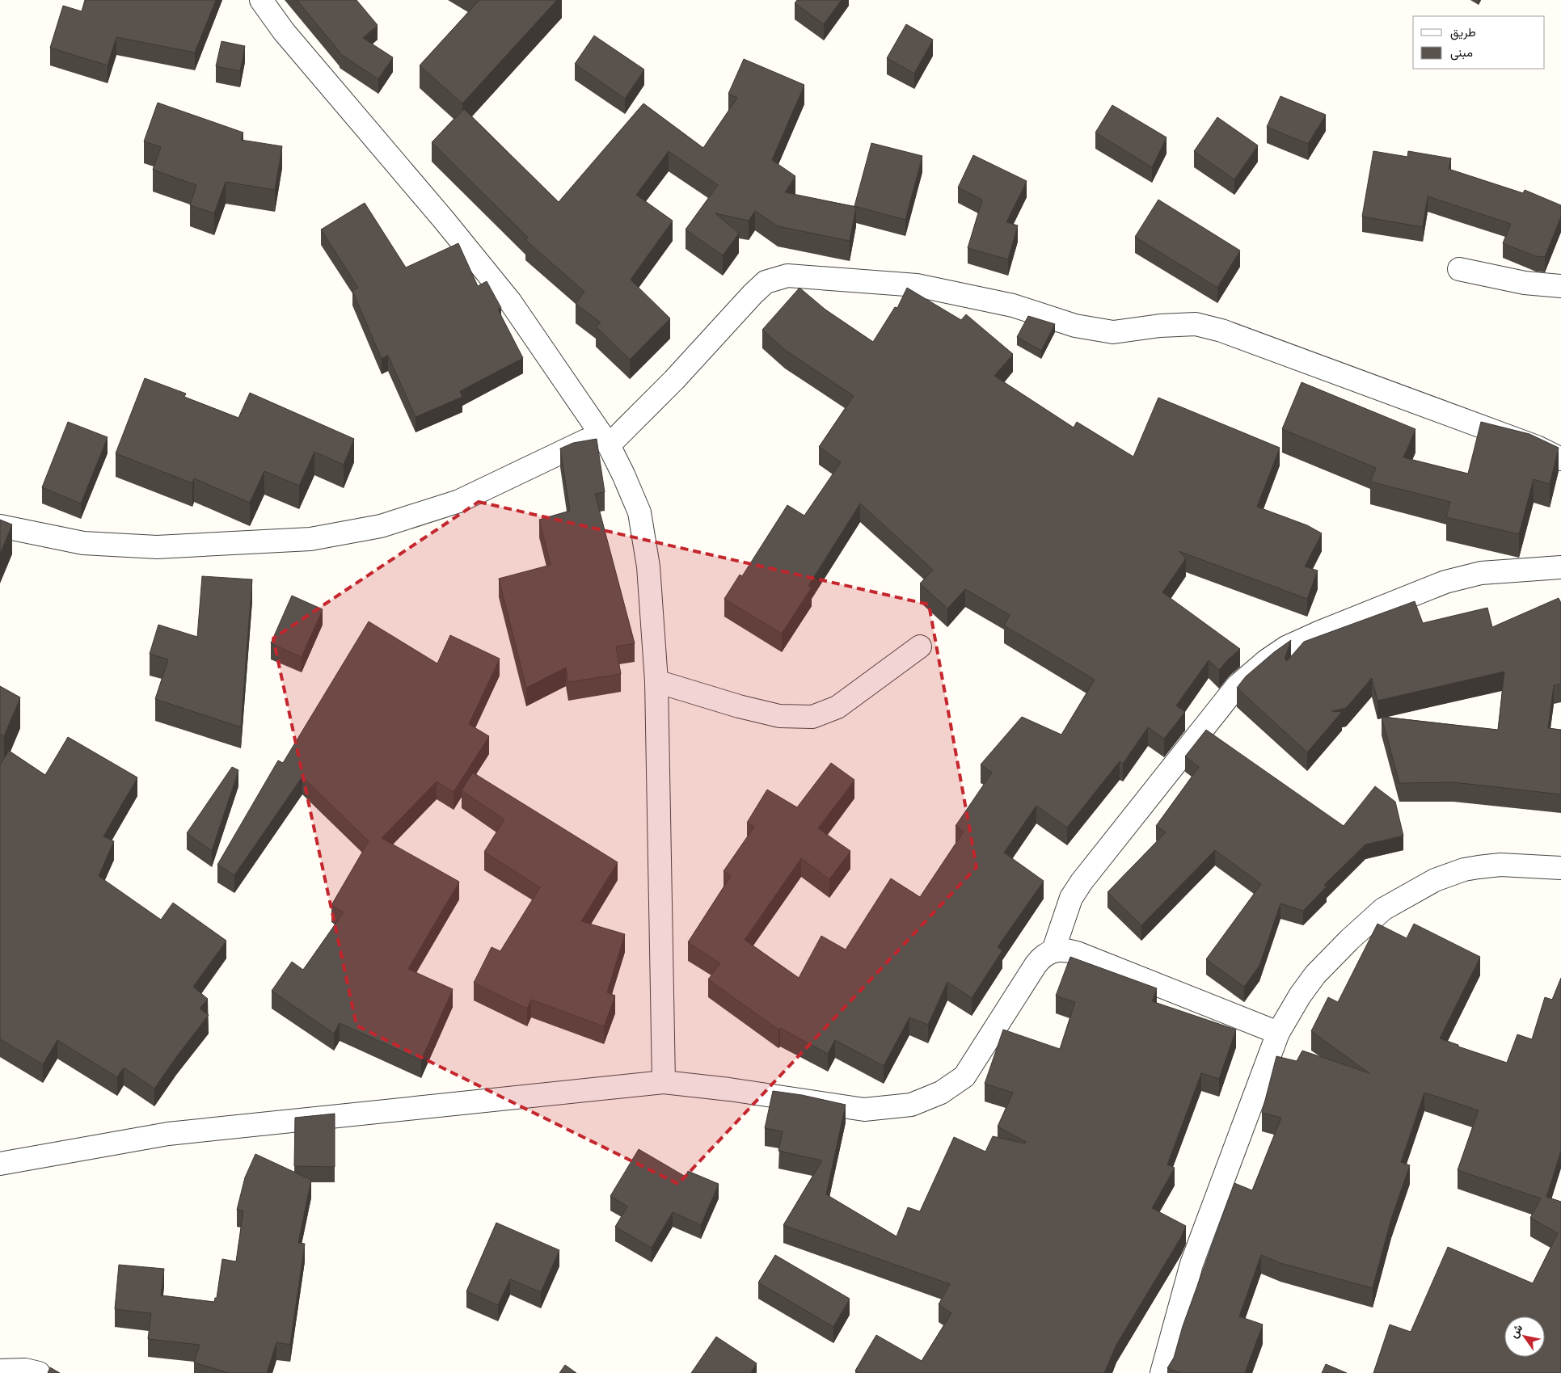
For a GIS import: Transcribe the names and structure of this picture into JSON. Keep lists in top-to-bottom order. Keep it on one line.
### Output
{"legend":["طريق","مبنى"],"north":"top left"}
